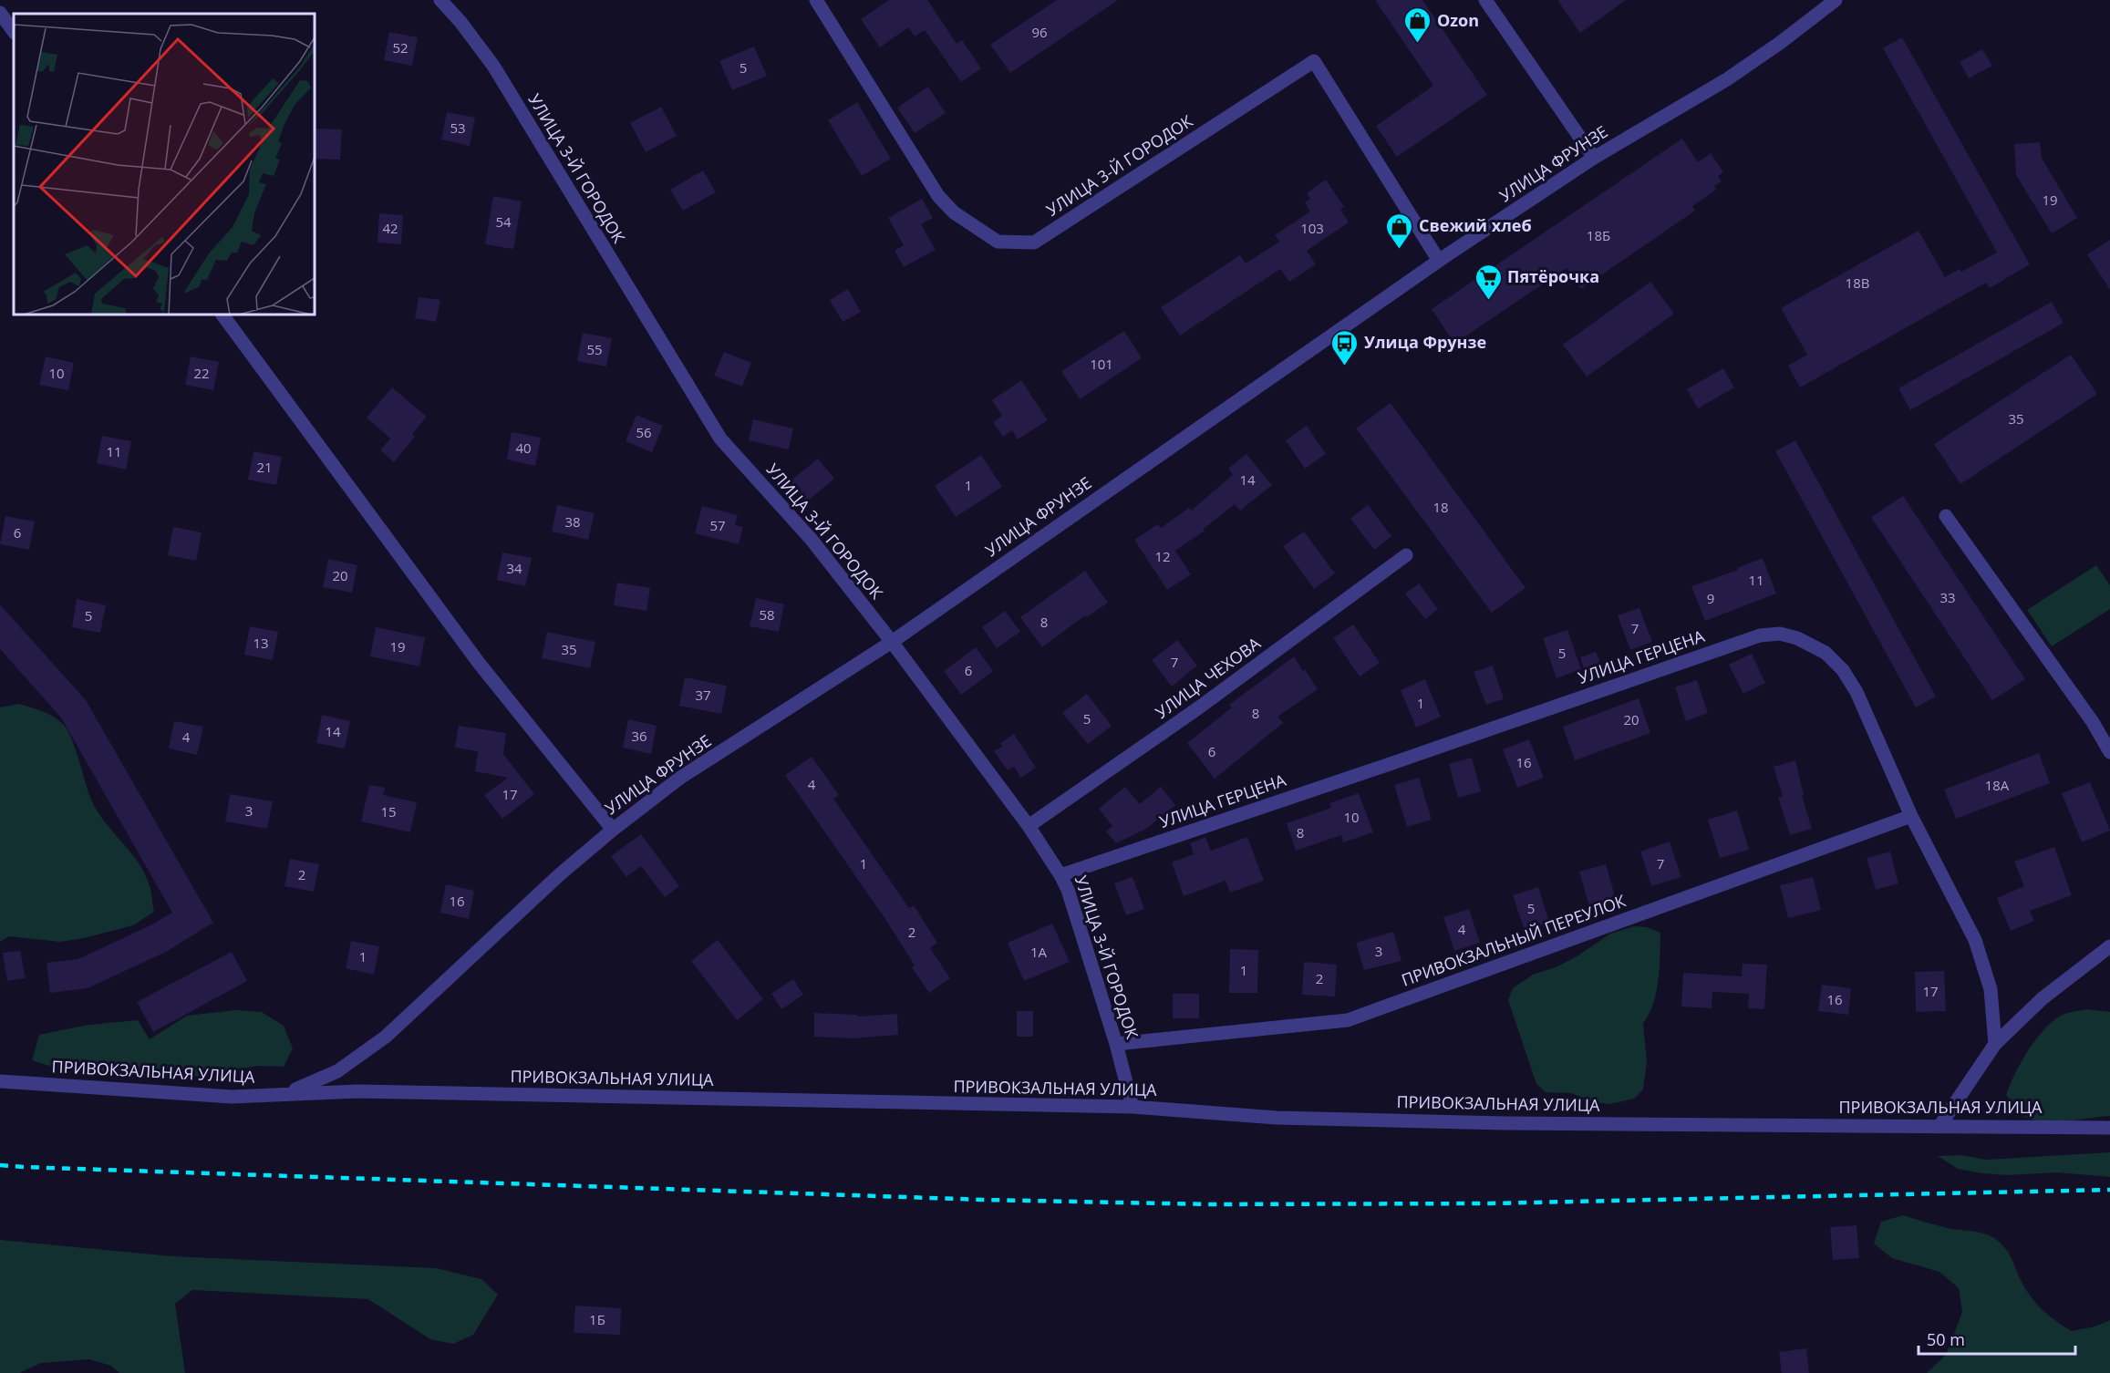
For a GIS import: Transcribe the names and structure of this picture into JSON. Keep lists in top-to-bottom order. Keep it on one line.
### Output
{"streets":{"street":["УЛИЦА ФРУНЗЕ","УЛИЦА 3-Й ГОРОДОК","УЛИЦА ГЕРЦЕНА","УЛИЦА ЧЕХОВА","ПРИВОКЗАЛЬНЫЙ ПЕРЕУЛОК","ПРИВОКЗАЛЬНАЯ УЛИЦА"]},"crossings":[["УЛИЦА ФРУНЗЕ","УЛИЦА 3-Й ГОРОДОК"],["УЛИЦА ФРУНЗЕ","ПРИВОКЗАЛЬНАЯ УЛИЦА"],["УЛИЦА 3-Й ГОРОДОК","УЛИЦА ГЕРЦЕНА"],["УЛИЦА 3-Й ГОРОДОК","УЛИЦА ЧЕХОВА"],["УЛИЦА 3-Й ГОРОДОК","ПРИВОКЗАЛЬНЫЙ ПЕРЕУЛОК"],["УЛИЦА 3-Й ГОРОДОК","ПРИВОКЗАЛЬНАЯ УЛИЦА"],["УЛИЦА ГЕРЦЕНА","ПРИВОКЗАЛЬНЫЙ ПЕРЕУЛОК"]],"places":{"shop":["Ozon","Свежий хлеб"],"supermarket":["Пятёрочка"],"bus stop":["Улица Фрунзе"]},"house_numbers":["96","52","5","53","19","54","42","103","18Б","18В","55","101","10","22","35","56","40","11","21","14","1","18","38","57","6","12","34","20","11","33","9","58","5","8","7","13","19","35","5","7","6","37","1","8","5","20","14","36","4","6","16","4","18А","17","3","15","10","8","1","7","2","16","5","4","2","3","1А","1","1","2","17","16","1Б"],"scale_bar":"50 m"}
